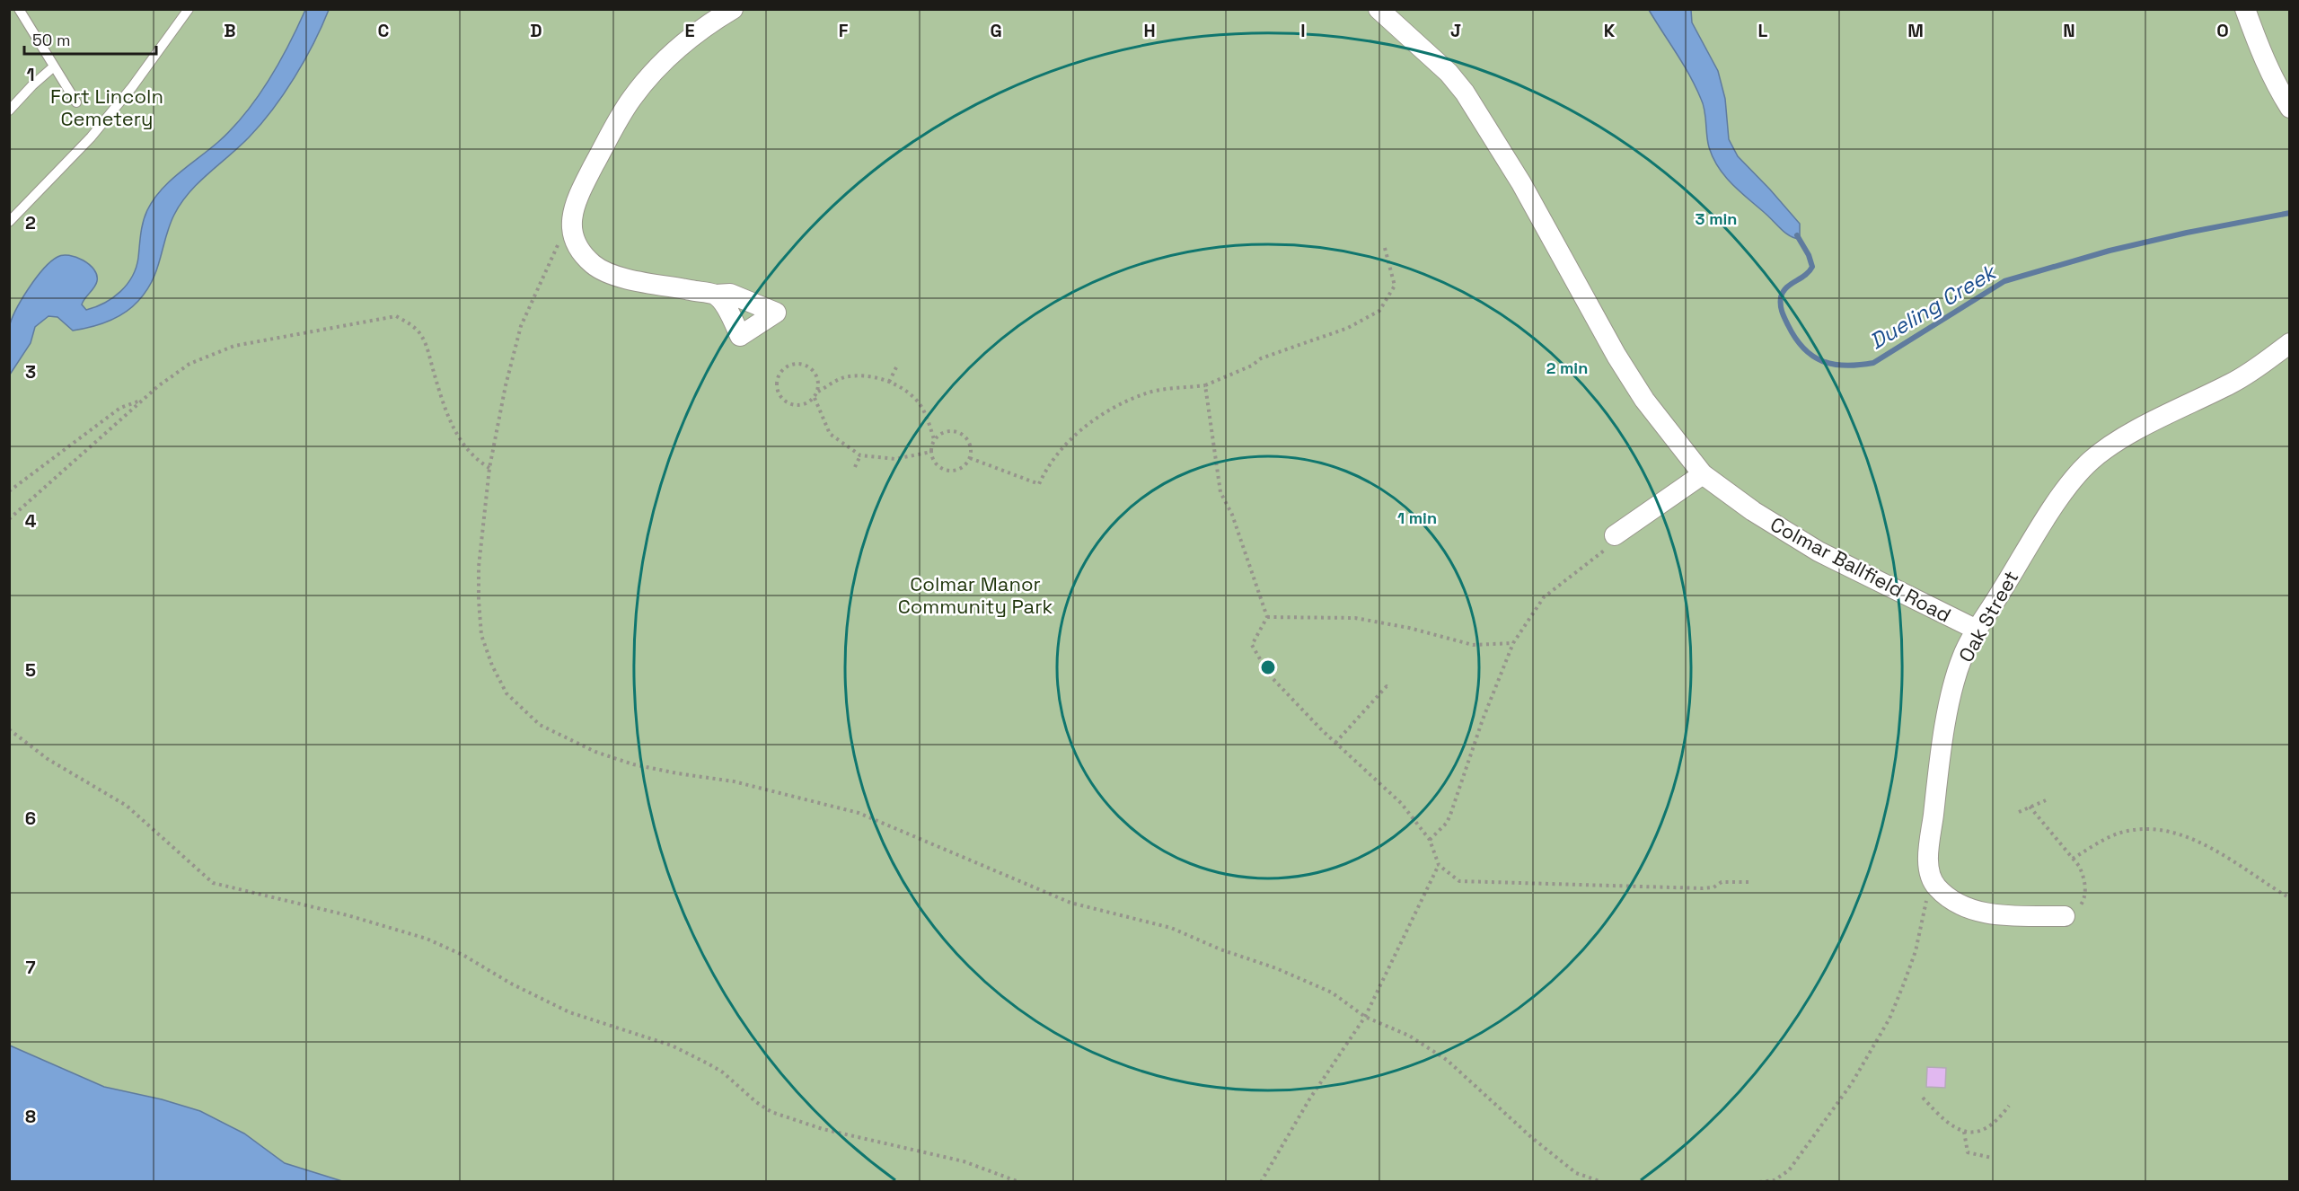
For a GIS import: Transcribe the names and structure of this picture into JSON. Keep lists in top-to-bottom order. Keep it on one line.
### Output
{"streets":{"street":["Colmar Ballfield Road","Oak Street"]},"crossings":[["Colmar Ballfield Road","Oak Street"]],"water":["Dueling Creek"],"parks":["Fort Lincoln Cemetery","Colmar Manor Community Park"],"scale_bar":"50 m","grid":{"columns":["B","C","D","E","F","G","H","I","J","K","L","M","N","O"],"rows":["1","2","3","4","5","6","7","8"]},"rings":["3 min","2 min","1 min"]}
